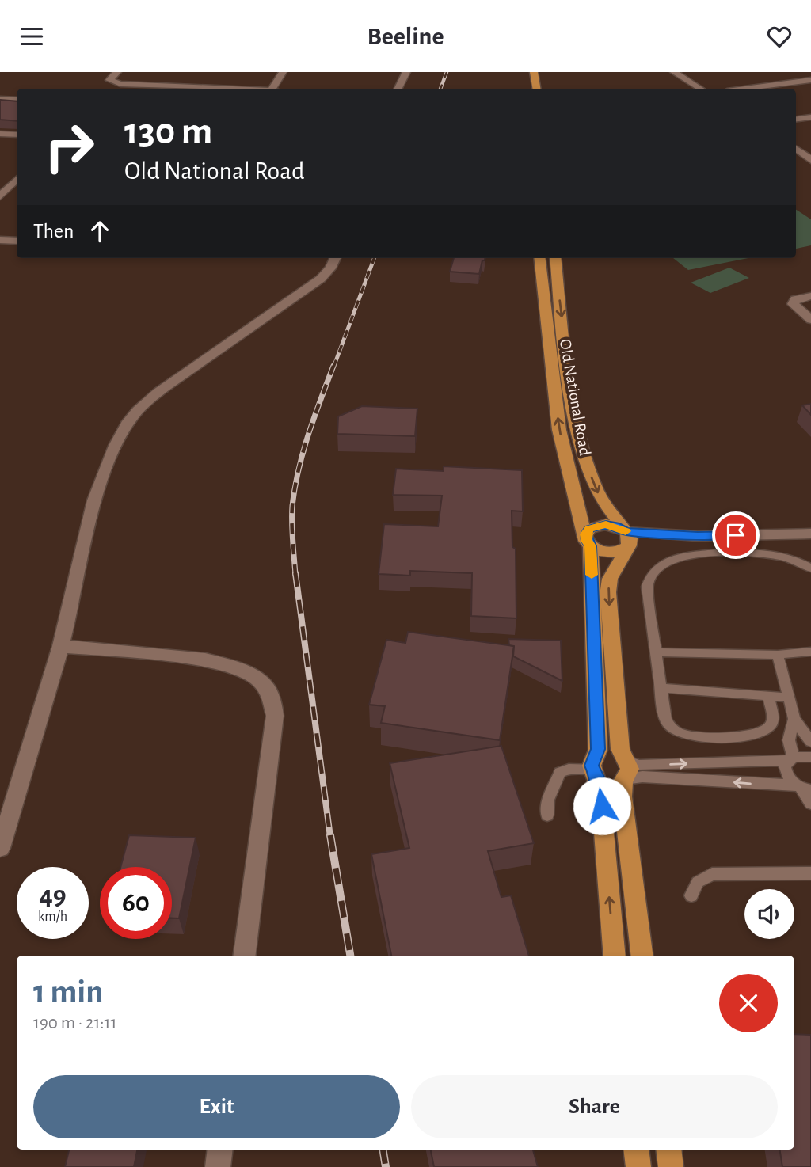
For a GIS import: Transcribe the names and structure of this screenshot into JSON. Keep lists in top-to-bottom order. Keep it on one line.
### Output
{"streets":{"main road":["Old National Road"]},"page":{"header":"Beeline","turn":["130 m","Old National Road"],"then":"Then","speed":"49 km/h","limit":"60","heading":["1 min","190 m · 21:11"],"buttons":["Exit","Share"]}}
